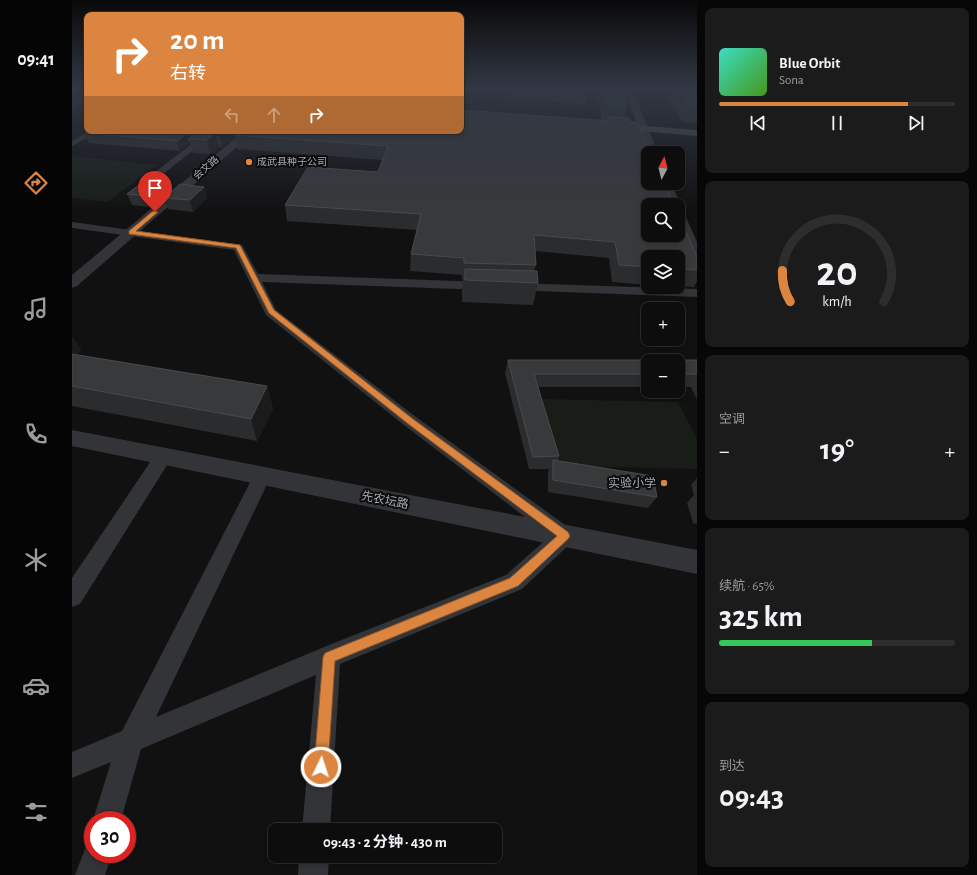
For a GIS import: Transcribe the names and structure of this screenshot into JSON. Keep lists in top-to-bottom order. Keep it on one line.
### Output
{"streets":{"street":["会文路","先农坛路"]},"places":["成武县种子公司","实验小学"],"north":"top","page":{"tabs":"09:41","turn":["20 m","右转"],"song":["Blue Orbit","Sona"],"map_buttons":["+","−"],"tile":["空调",["续航 · 65%","325 km"],["到达","09:43"]],"heat":["−","19°","+"],"limit":"30","trip":"09:43 · 2 分钟 · 430 m","gauge":["20","km/h"]}}
